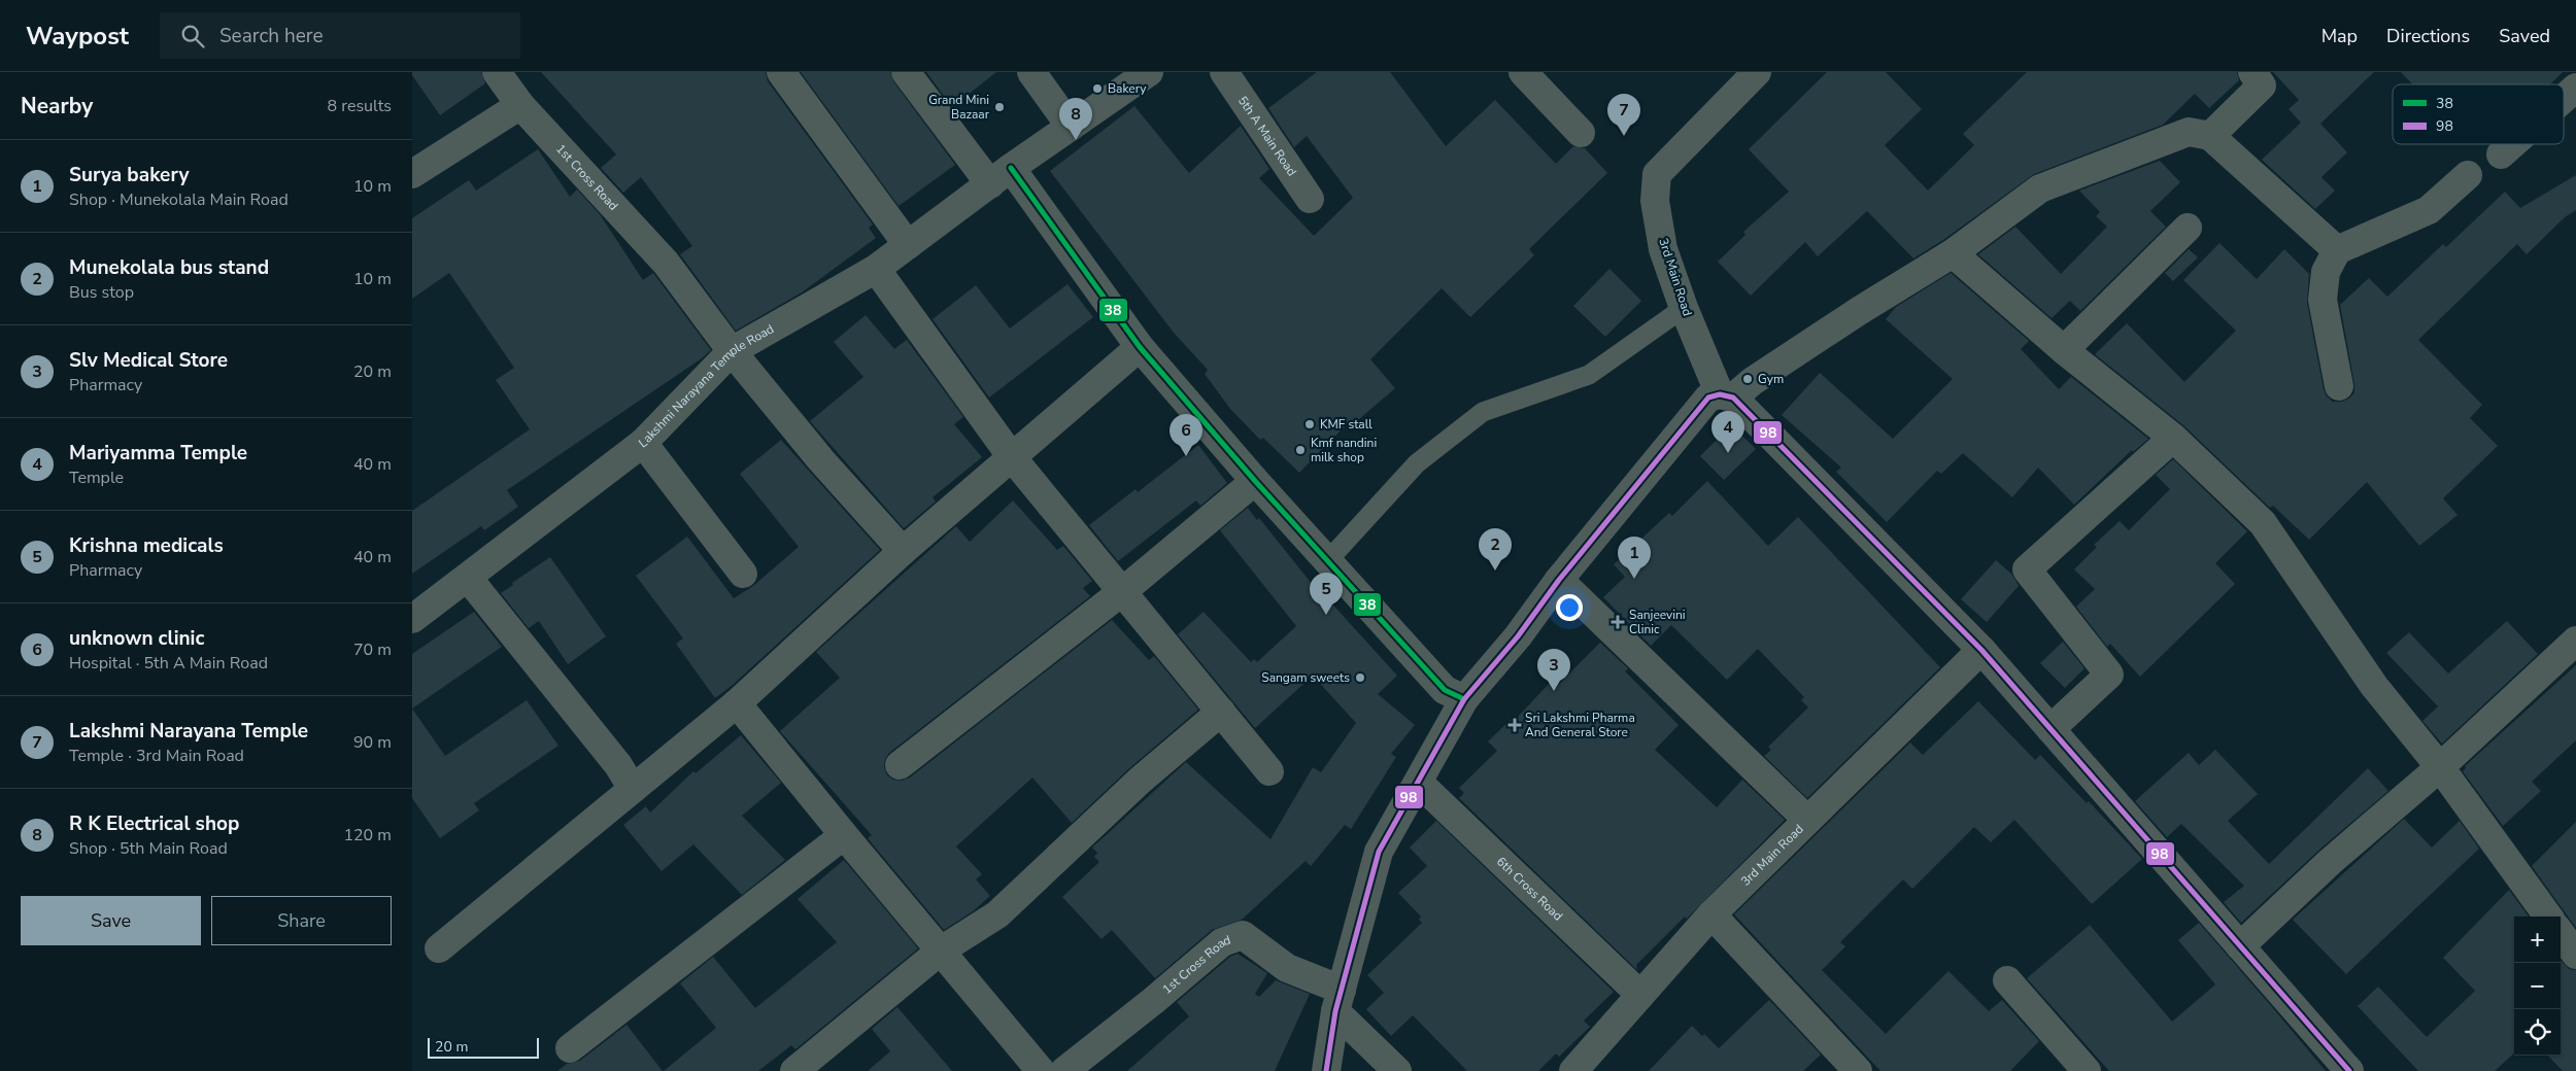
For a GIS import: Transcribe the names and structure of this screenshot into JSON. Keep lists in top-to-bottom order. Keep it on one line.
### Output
{"streets":{"street":["5th A Main Road","1st Cross Road","3rd Main Road","Lakshmi Narayana Temple Road","6th Cross Road"]},"crossings":[["1st Cross Road","Lakshmi Narayana Temple Road"],["3rd Main Road","6th Cross Road"]],"places":{"other":["Bakery","Grand Mini Bazaar","Gym","KMF stall","Kmf nandini milk shop","Sangam sweets"],"health":["Sanjeevini Clinic","Sri Lakshmi Pharma And General Store"]},"lines":["transit line 38","transit line 98"],"legend":["38","98"],"scale_bar":"20 m","page":{"header":"Waypost","search":"Search here","nav":["Map","Directions","Saved"],"heading":["Nearby","8 results"],"pins":["7","8","4","6","2","1","5","3"],"list":[{"mark":"1","name":"Surya bakery","note":"Shop · Munekolala Main Road","value":"10 m"},{"mark":"2","name":"Munekolala bus stand","note":"Bus stop","value":"10 m"},{"mark":"3","name":"Slv Medical Store","note":"Pharmacy","value":"20 m"},{"mark":"4","name":"Mariyamma Temple","note":"Temple","value":"40 m"},{"mark":"5","name":"Krishna medicals","note":"Pharmacy","value":"40 m"},{"mark":"6","name":"unknown clinic","note":"Hospital · 5th A Main Road","value":"70 m"},{"mark":"7","name":"Lakshmi Narayana Temple","note":"Temple · 3rd Main Road","value":"90 m"},{"mark":"8","name":"R K Electrical shop","note":"Shop · 5th Main Road","value":"120 m"}],"buttons":["Save","Share"],"map_buttons":["+","−"],"scale":"20 m"}}
